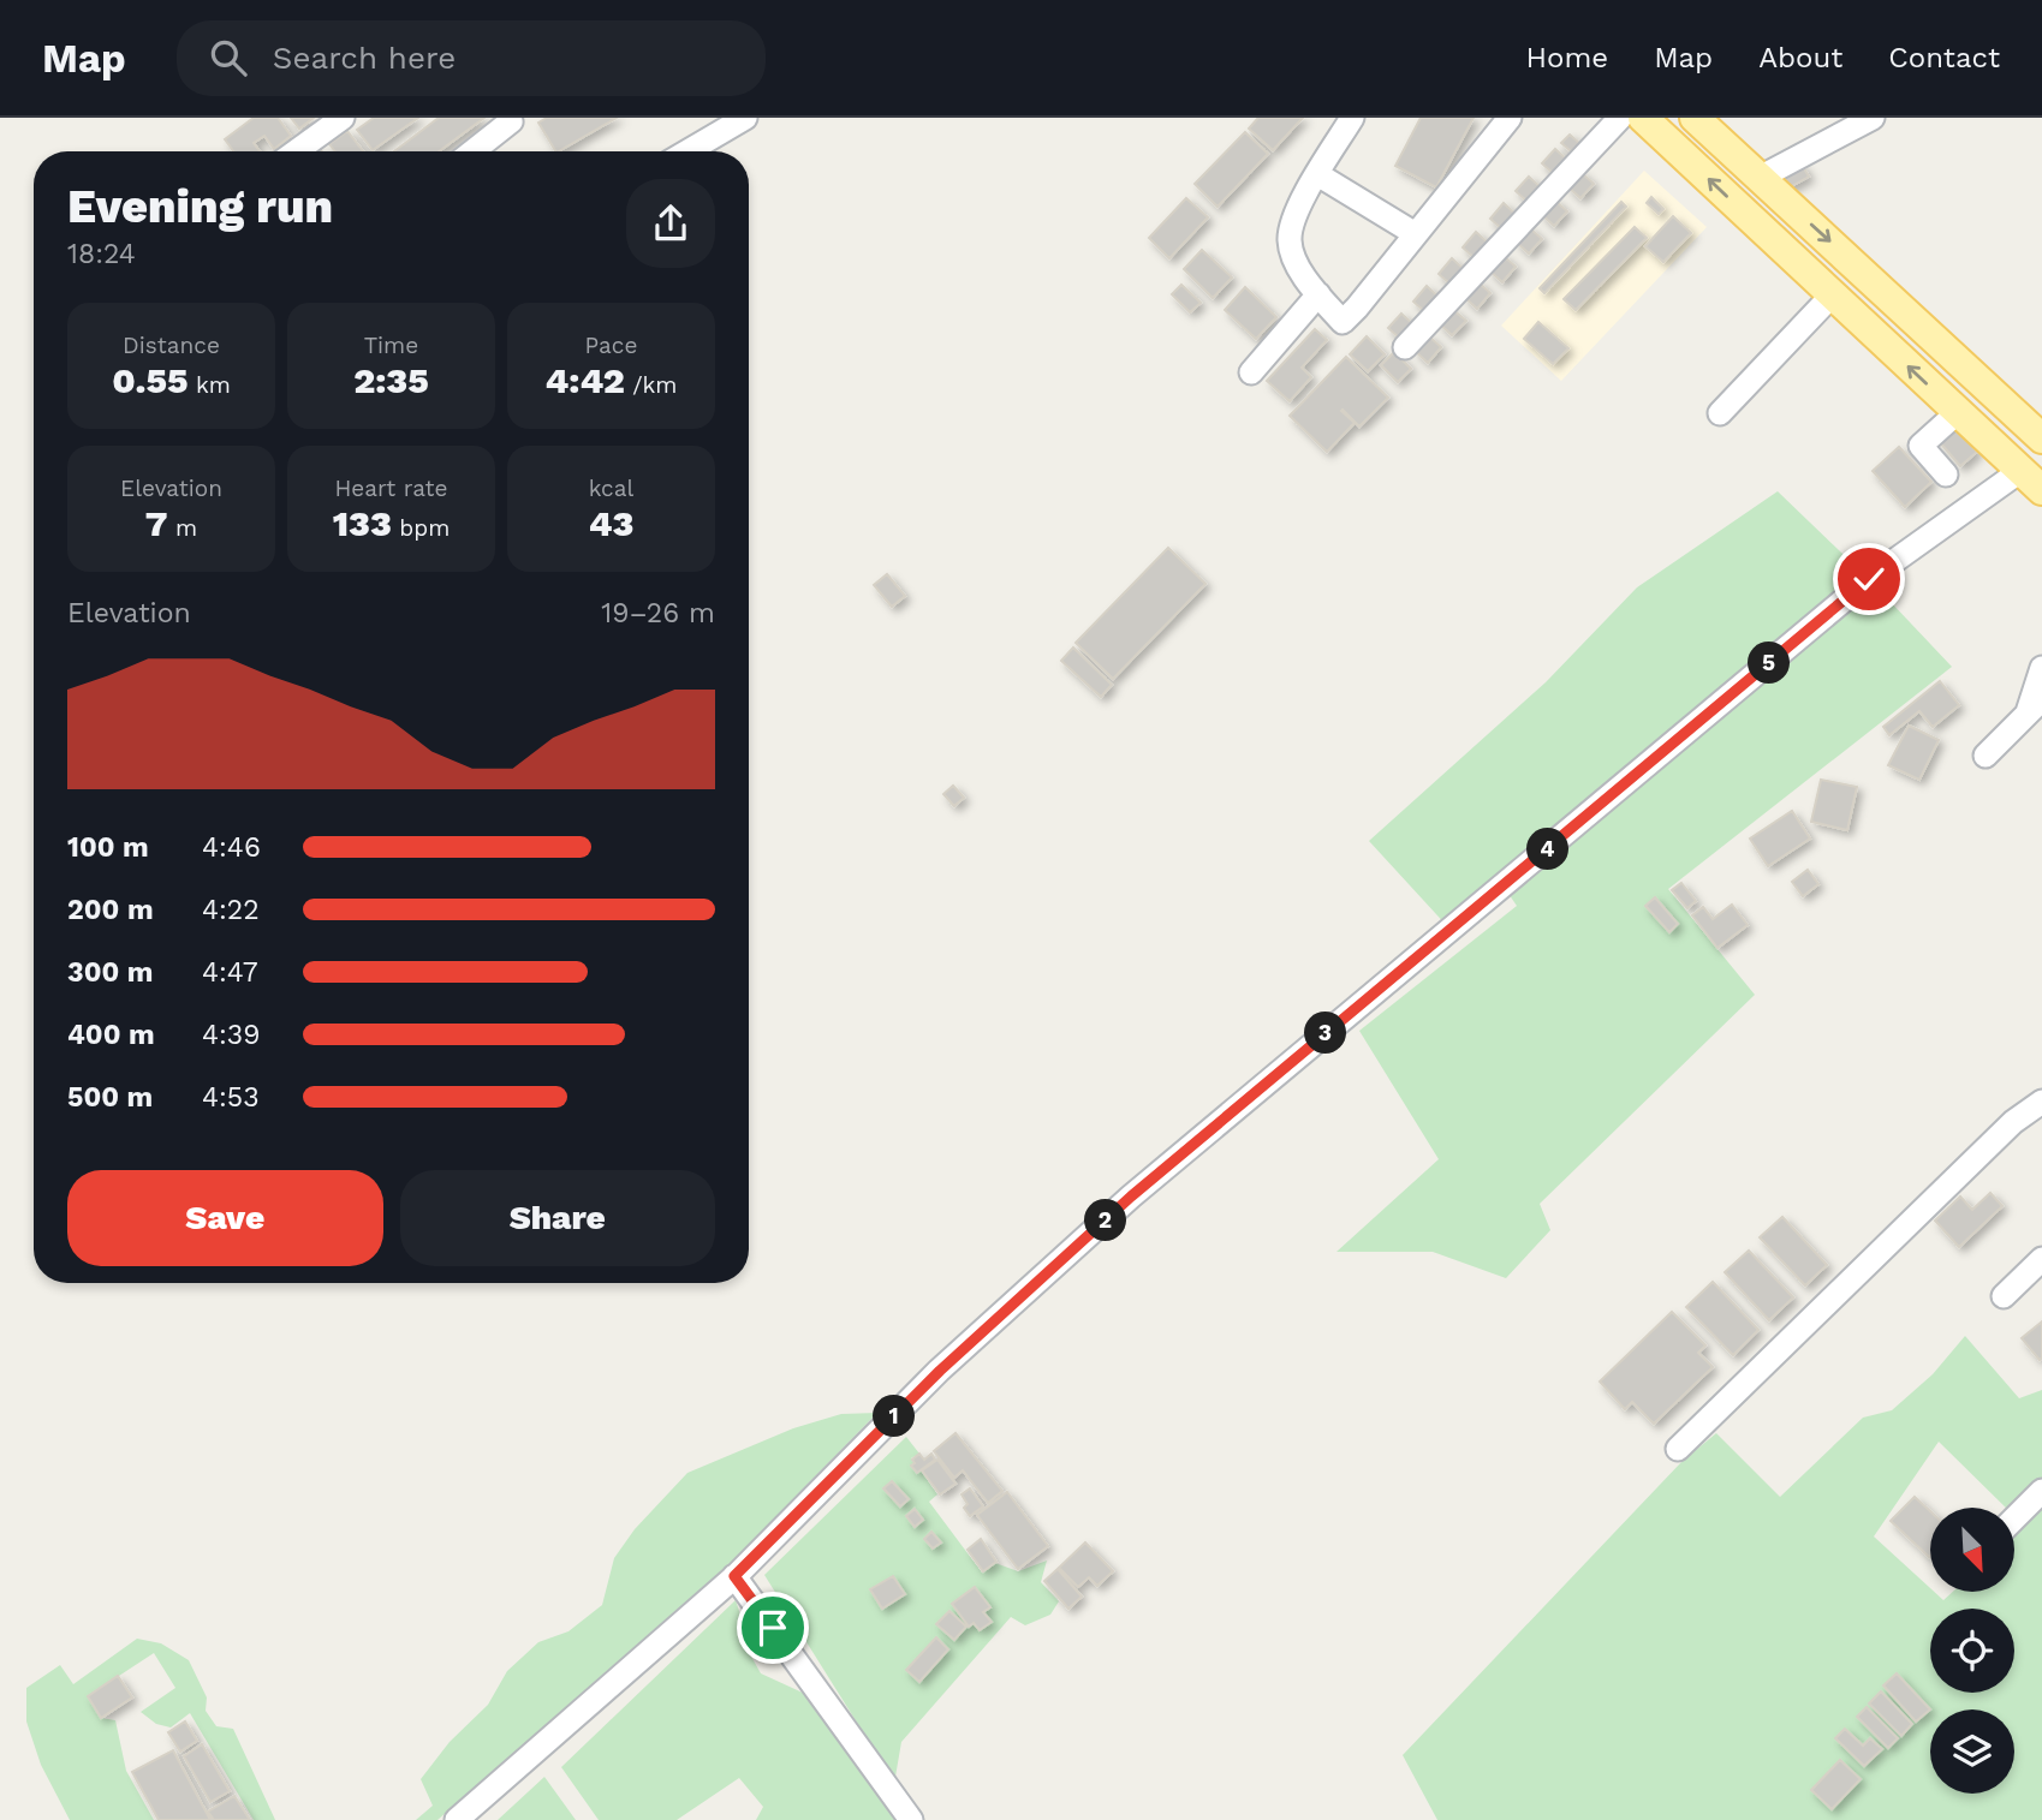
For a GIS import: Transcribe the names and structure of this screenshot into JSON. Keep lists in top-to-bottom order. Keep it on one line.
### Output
{"north":"bottom right","page":{"header":"Map","search":"Search here","nav":["Home","Map","About","Contact"],"heading":["Evening run","18:24"],"stats":[["Distance","0.55 km"],["Time","2:35"],["Pace","4:42 /km"],["Elevation","7 m"],["Heart rate","133 bpm"],["kcal","43"]],"chart":["Elevation","19–26 m"],"pins":["5","4","3","2","1"],"list":[{"name":"100 m","note":"4:46"},{"name":"200 m","note":"4:22"},{"name":"300 m","note":"4:47"},{"name":"400 m","note":"4:39"},{"name":"500 m","note":"4:53"}],"buttons":["Save","Share"]}}
